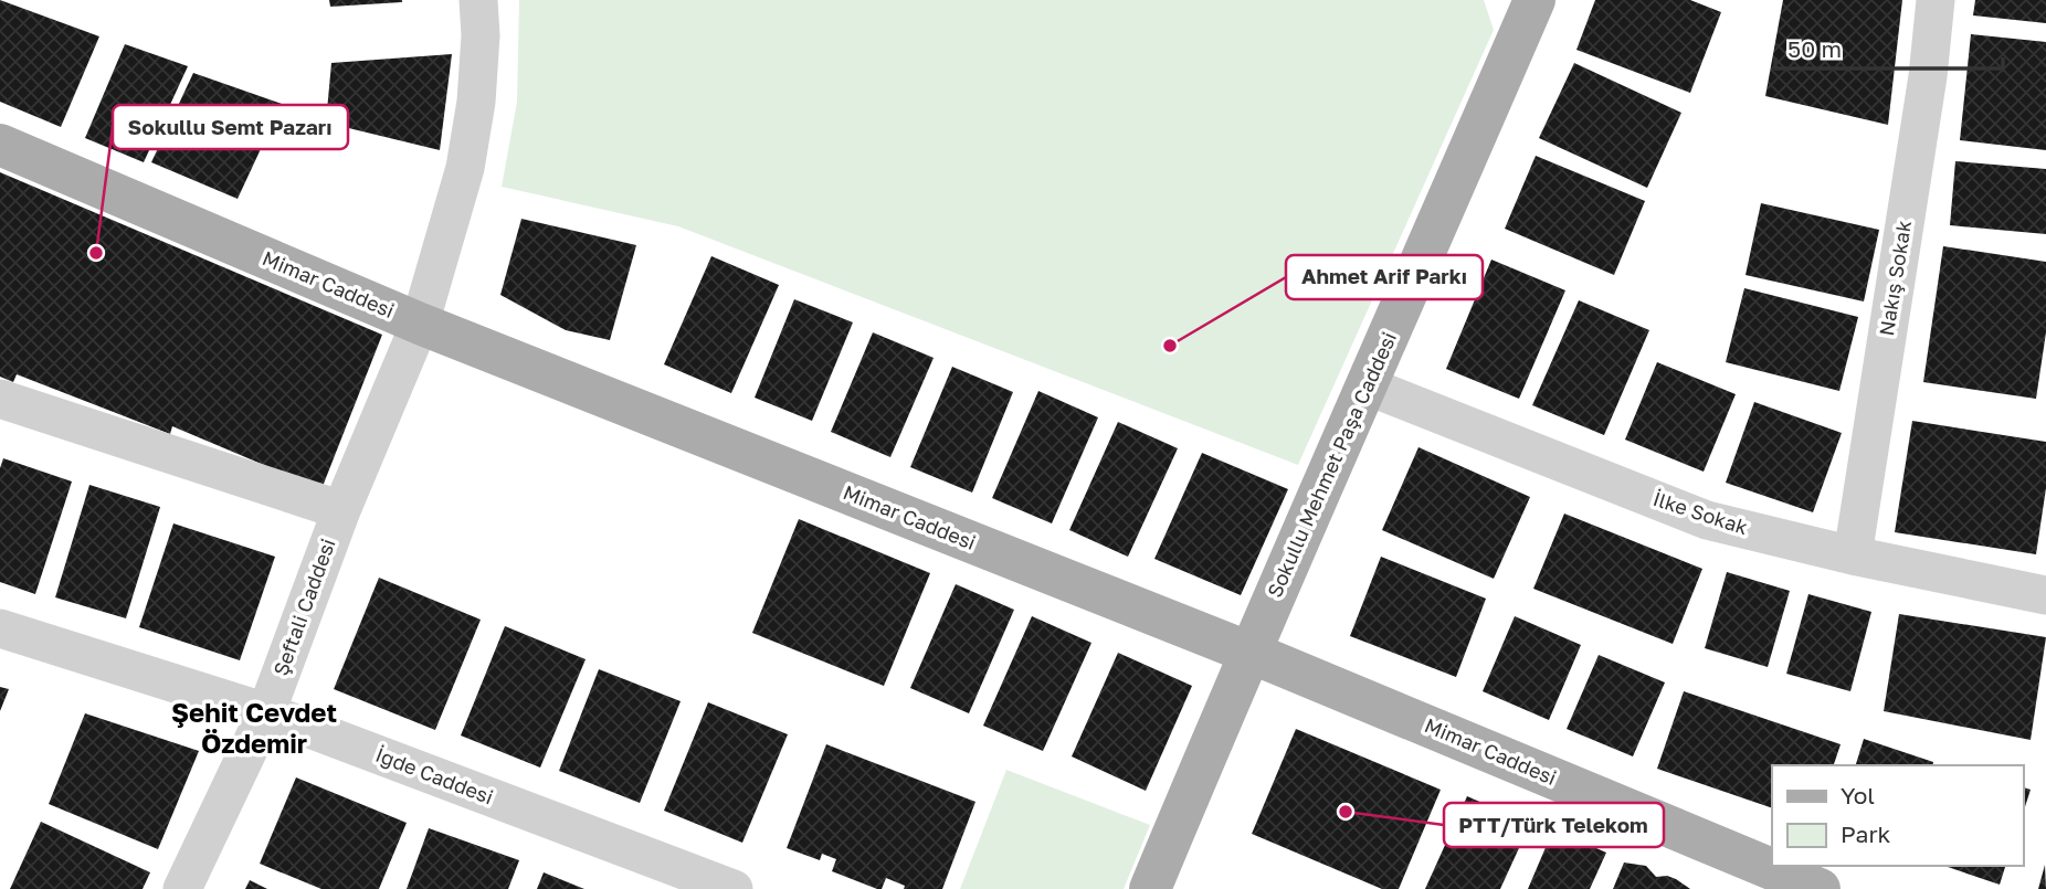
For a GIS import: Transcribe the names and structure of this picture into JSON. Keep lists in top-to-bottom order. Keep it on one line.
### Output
{"streets":{"main road":["Mimar Caddesi","Sokullu Mehmet Paşa Caddesi"],"street":["Nakış Sokak","İlke Sokak","Şeftali Caddesi","İğde Caddesi"]},"crossings":[["Nakış Sokak","İlke Sokak"],["Mimar Caddesi","Sokullu Mehmet Paşa Caddesi"],["Mimar Caddesi","Şeftali Caddesi"],["Sokullu Mehmet Paşa Caddesi","İlke Sokak"],["Şeftali Caddesi","İğde Caddesi"]],"districts":["Şehit Cevdet Özdemir"],"places":["Sokullu Semt Pazarı","Ahmet Arif Parkı","PTT/Türk Telekom"],"legend":["Yol","Park"],"scale_bar":"50 m"}
